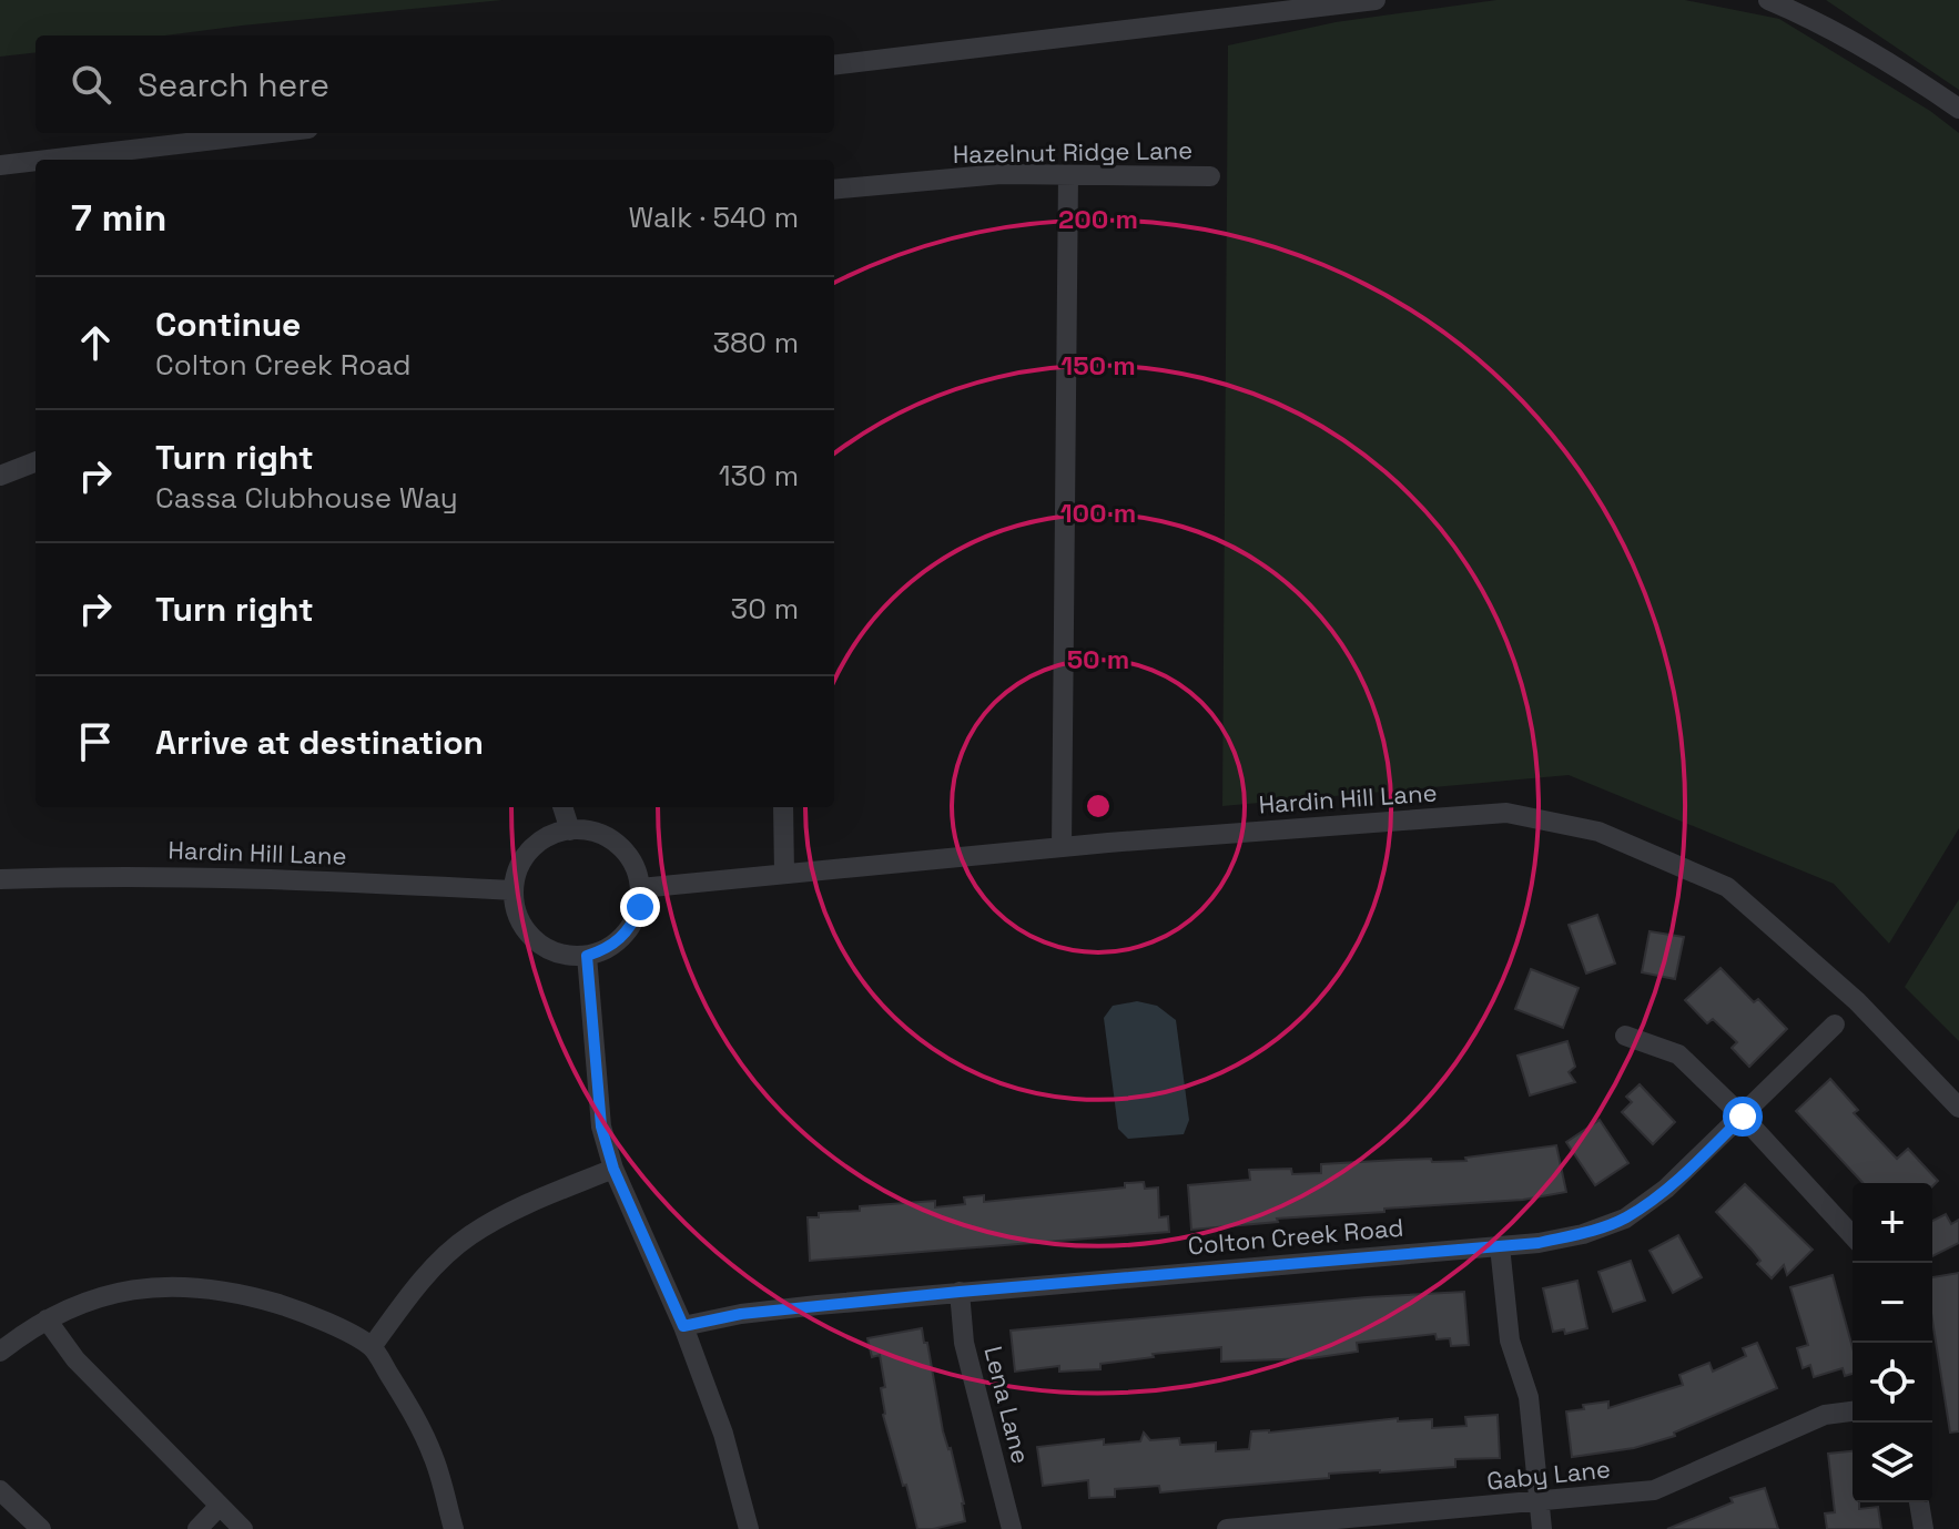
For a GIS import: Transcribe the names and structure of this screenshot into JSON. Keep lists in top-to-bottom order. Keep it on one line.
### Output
{"streets":{"street":["Hazelnut Ridge Lane","Hardin Hill Lane","Colton Creek Road","Lena Lane","Gaby Lane"]},"crossings":[["Colton Creek Road","Lena Lane"]],"page":{"search":"Search here","heading":["7 min","Walk · 540 m"],"list":[["Continue","Colton Creek Road","380 m"],["Turn right","Cassa Clubhouse Way","130 m"],["Turn right","30 m"],"Arrive at destination"],"map_buttons":["+","−"]},"rings":["200 m","150 m","100 m","50 m"]}
